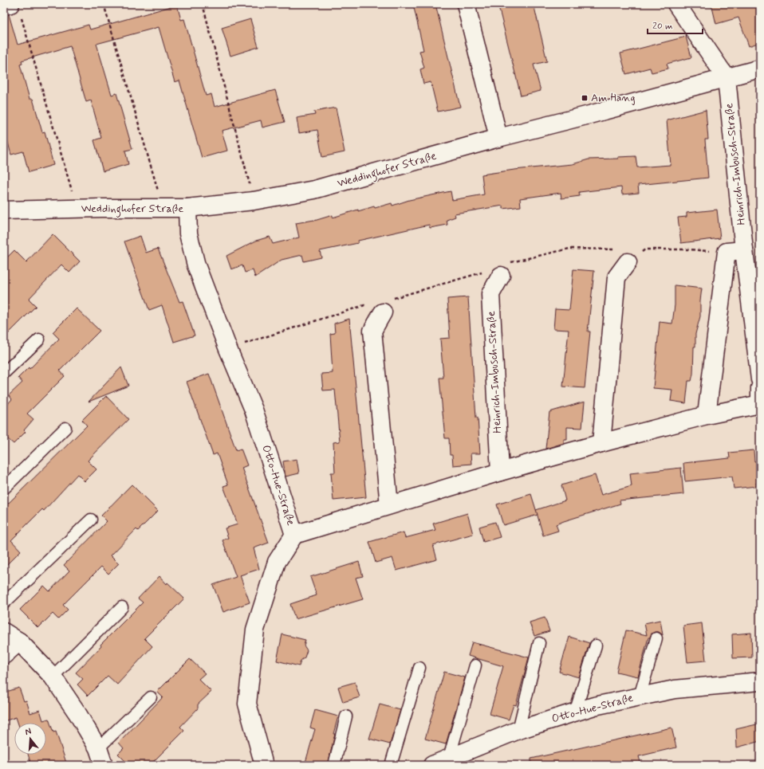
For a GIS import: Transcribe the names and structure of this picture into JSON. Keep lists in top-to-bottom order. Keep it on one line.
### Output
{"streets":{"street":["Heinrich-Imbusch-Straße","Weddinghofer Straße","Otto-Hue-Straße"]},"crossings":[["Heinrich-Imbusch-Straße","Weddinghofer Straße"],["Weddinghofer Straße","Otto-Hue-Straße"]],"places":{"transit":["Am Hang"]},"scale_bar":"20 m","north":"top"}
